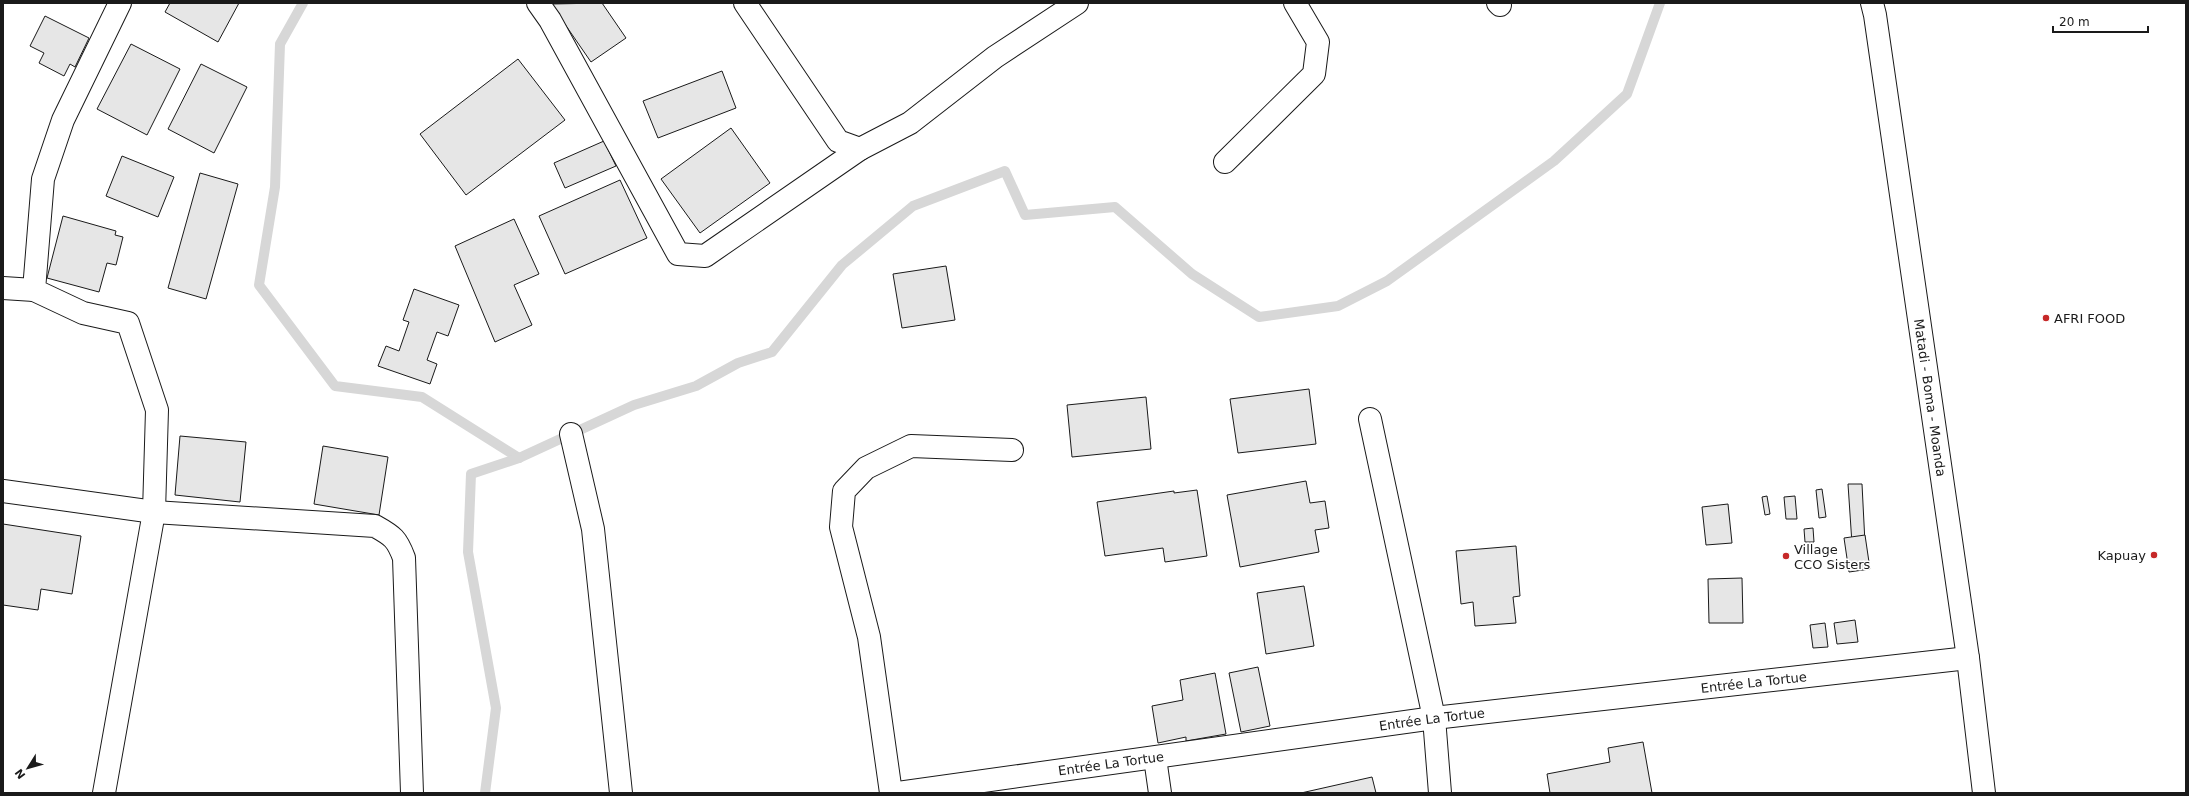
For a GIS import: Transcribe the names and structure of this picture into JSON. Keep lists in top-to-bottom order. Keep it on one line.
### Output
{"streets":{"main road":["Matadi - Boma - Moanda","Entrée La Tortue"]},"crossings":[["Matadi - Boma - Moanda","Entrée La Tortue"]],"places":["AFRI FOOD","Kapuay","Village CCO Sisters"],"scale_bar":"20 m","north":"bottom left"}
